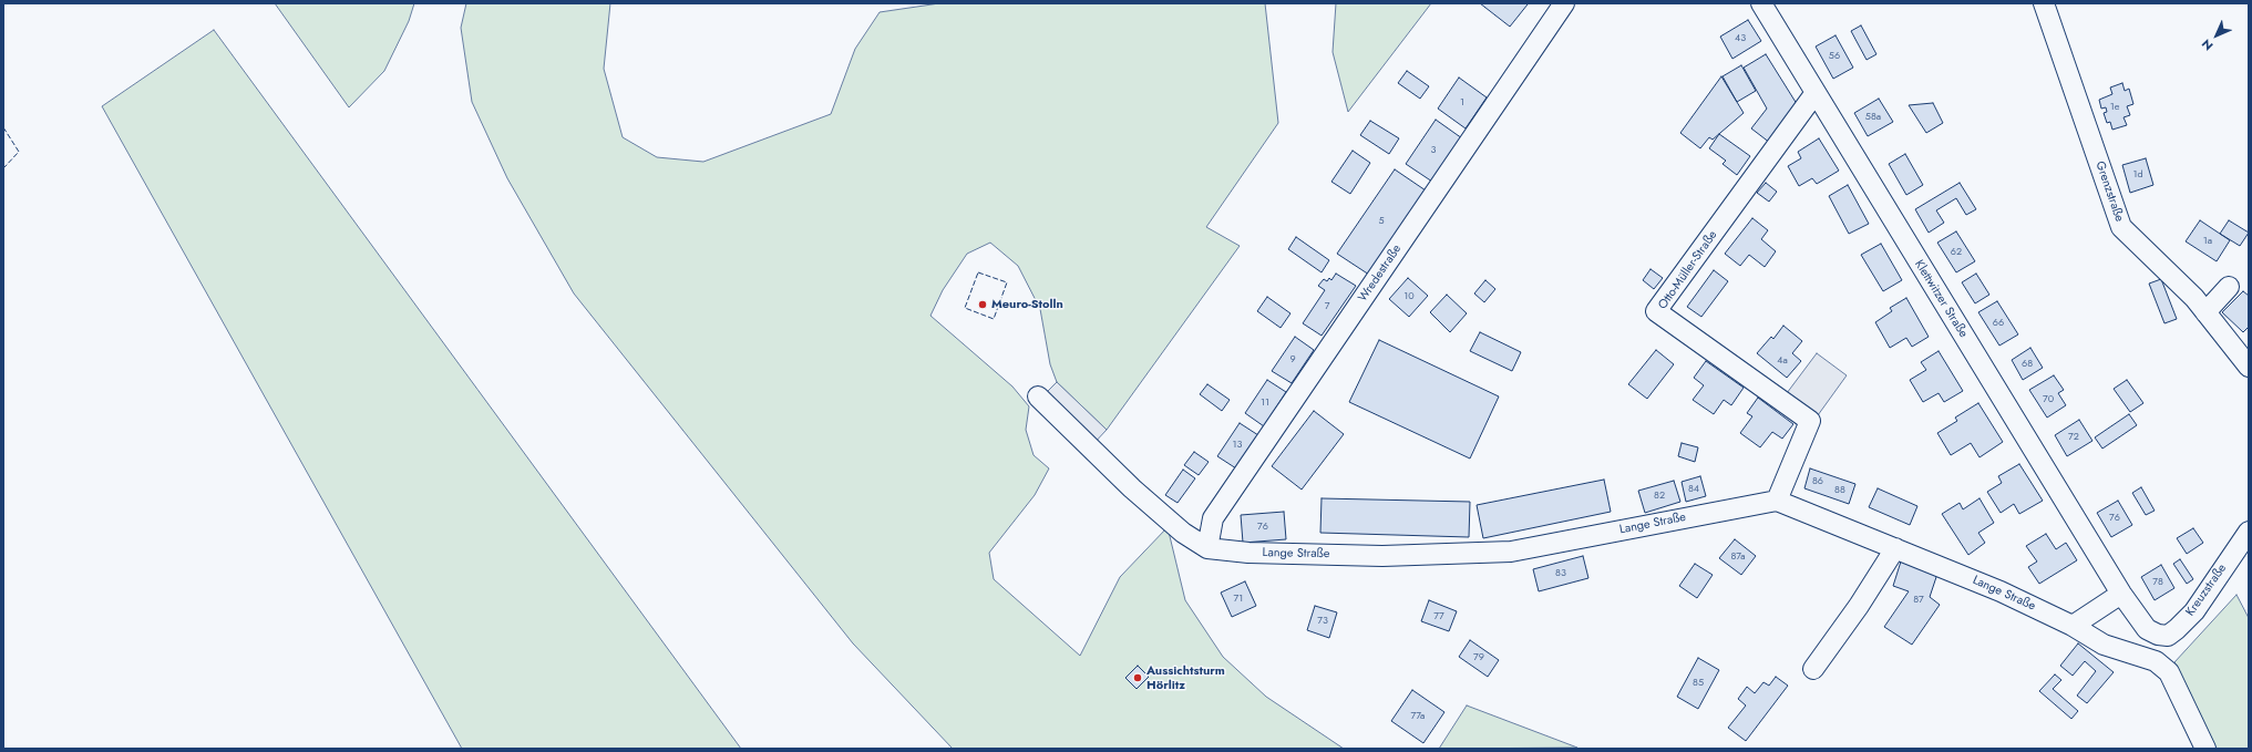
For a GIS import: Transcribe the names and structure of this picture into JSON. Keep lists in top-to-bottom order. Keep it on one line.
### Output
{"streets":{"street":["Grenzstraße","Otto-Müller-Straße","Wredestraße","Klettwitzer Straße","Lange Straße","Kreuzstraße"]},"crossings":[["Otto-Müller-Straße","Klettwitzer Straße"],["Otto-Müller-Straße","Lange Straße"],["Wredestraße","Lange Straße"],["Klettwitzer Straße","Kreuzstraße"]],"places":["Meuro-Stolln","Aussichtsturm Hörlitz"],"house_numbers":["43","56","1","1e","58a","3","1d","5","1a","62","10","7","66","9","4a","68","70","11","72","13","86","84","88","82","76","76","87a","83","78","71","87","77","73","79","85","77a"],"north":"bottom left"}
